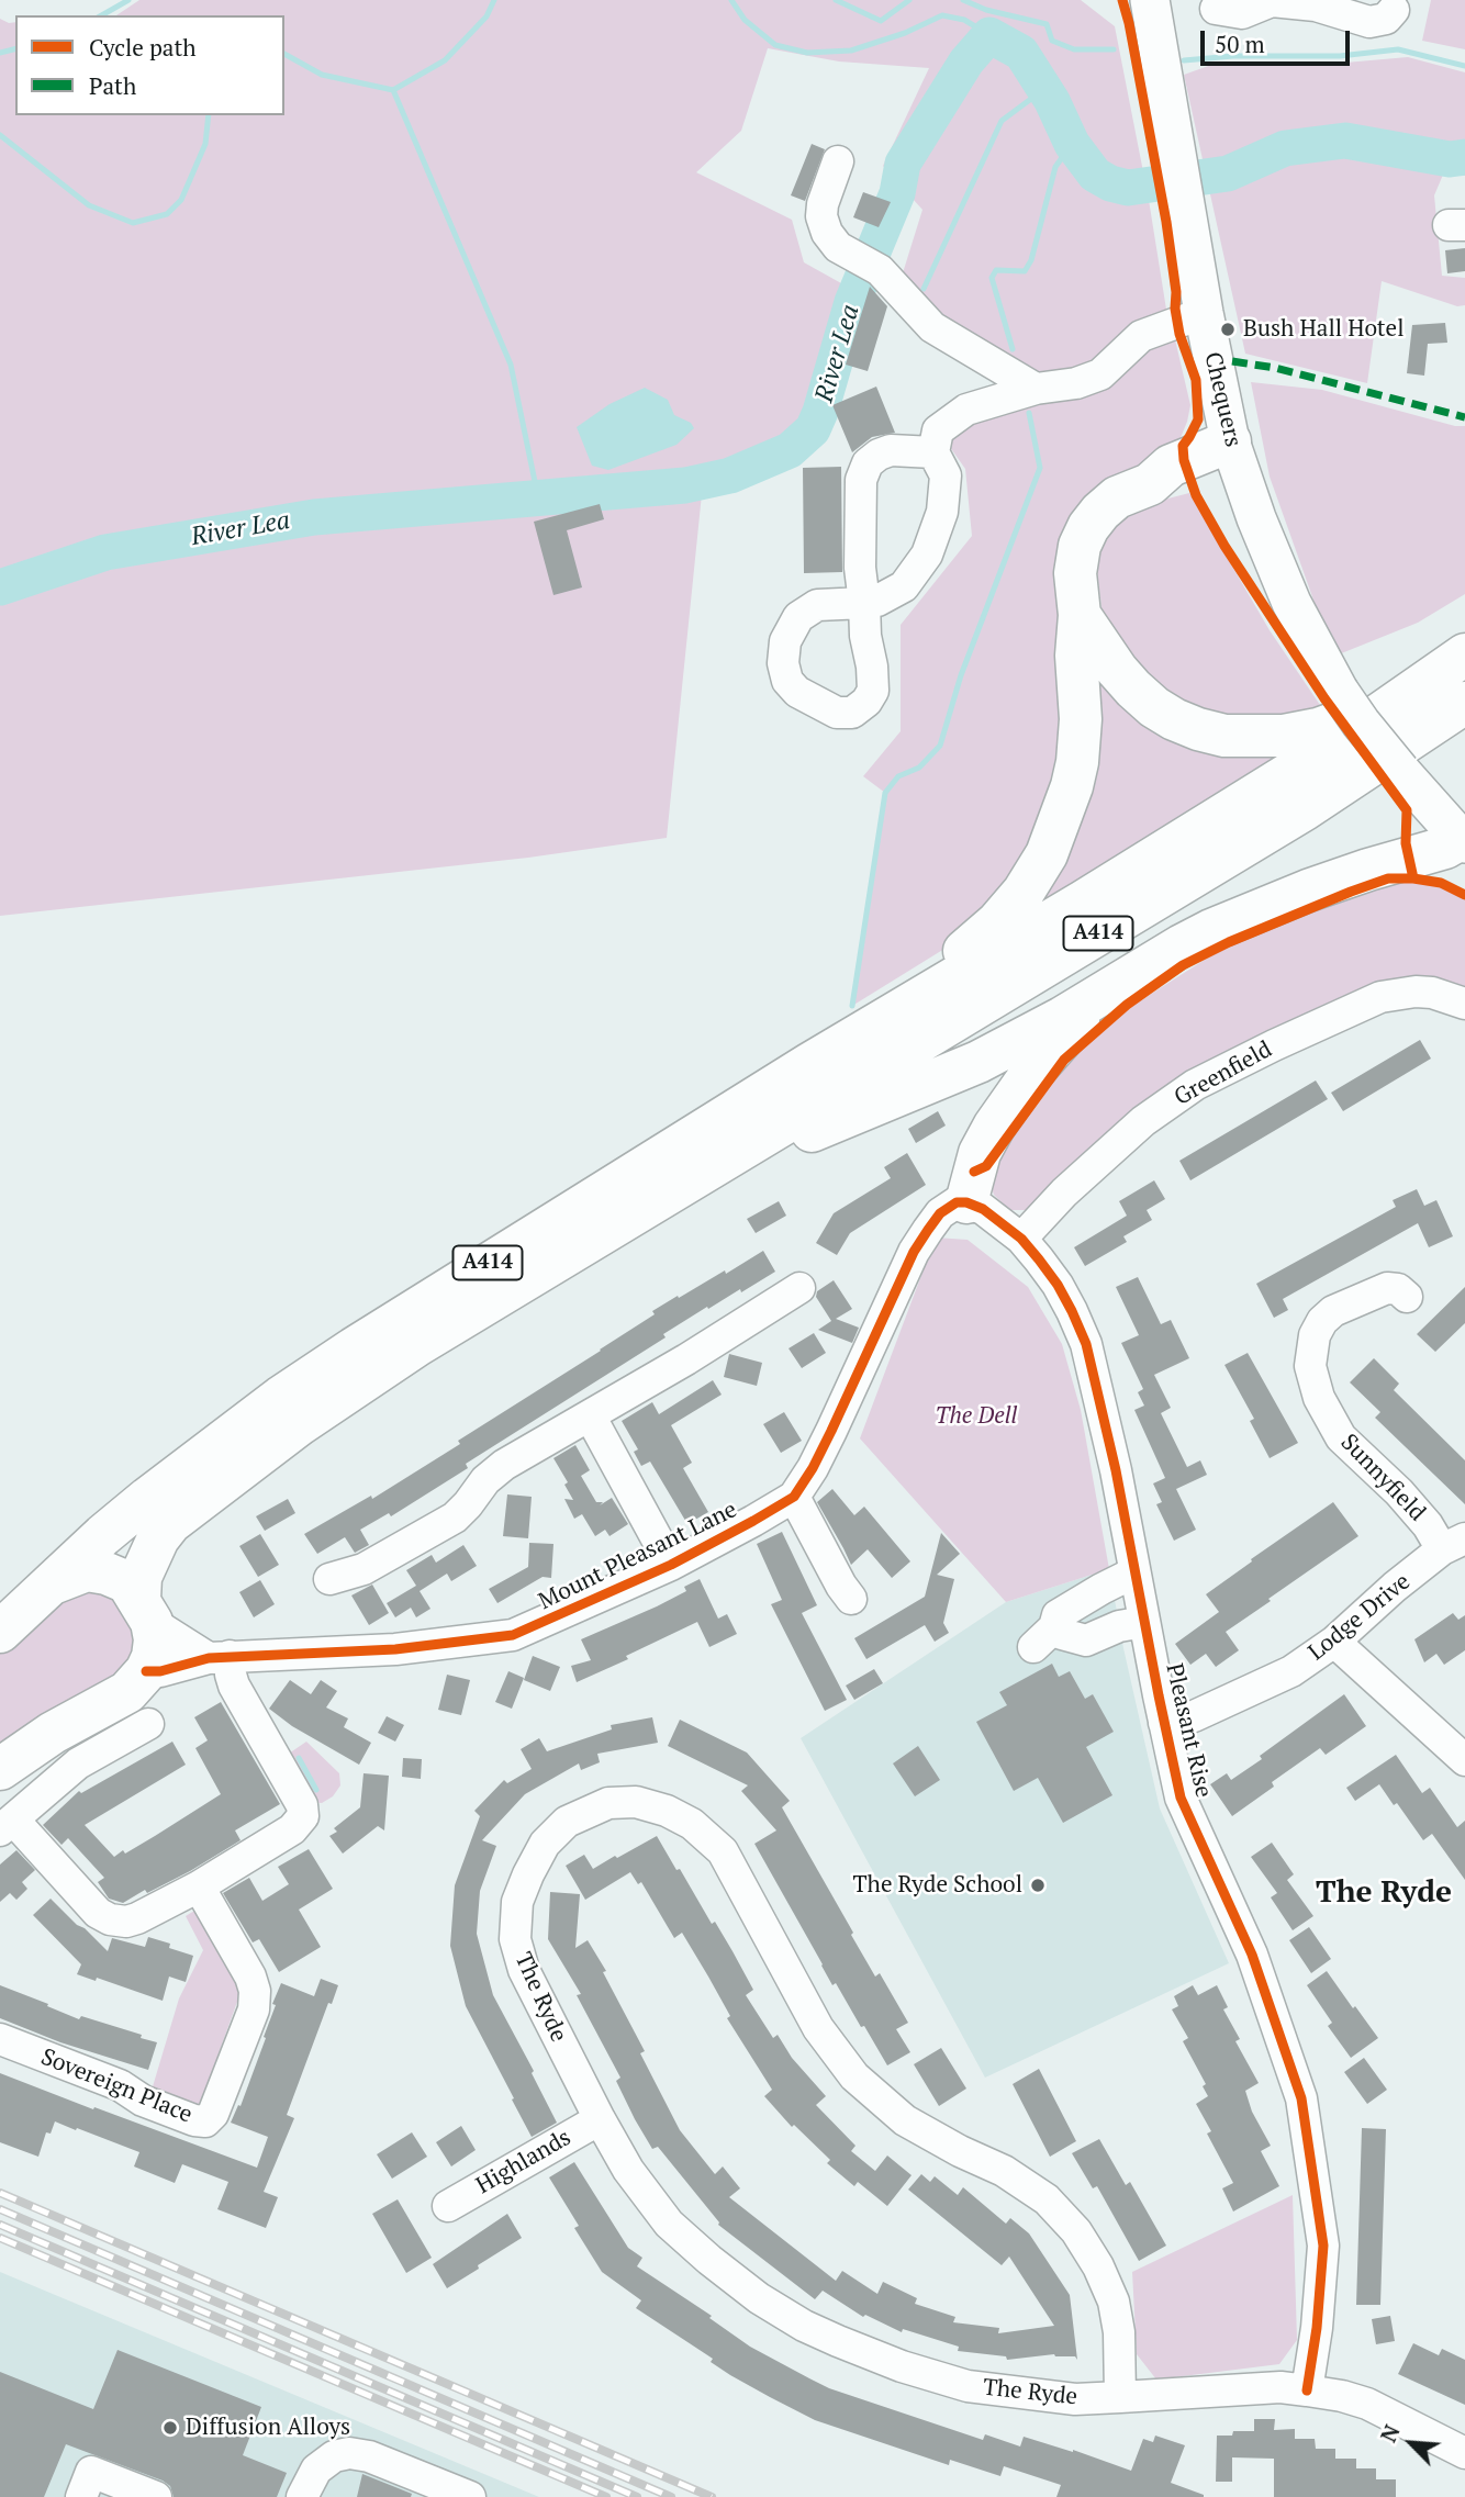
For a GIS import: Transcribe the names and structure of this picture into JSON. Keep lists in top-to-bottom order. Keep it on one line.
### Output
{"streets":{"highway":["A414"],"main road":["Chequers"],"street":["Greenfield","Sunnyfield","Mount Pleasant Lane","Lodge Drive","Pleasant Rise","The Ryde","Sovereign Place","Highlands"]},"crossings":[["Chequers","A414"],["A414","Mount Pleasant Lane"],["Greenfield","Pleasant Rise"],["Sunnyfield","Lodge Drive"],["Mount Pleasant Lane","Pleasant Rise"],["Lodge Drive","Pleasant Rise"],["Pleasant Rise","The Ryde"],["The Ryde","Highlands"]],"districts":["The Ryde"],"water":["River Lea"],"parks":["The Dell"],"places":["Bush Hall Hotel","The Ryde School","Diffusion Alloys"],"legend":["Cycle path","Path"],"scale_bar":"50 m","north":"top left"}
